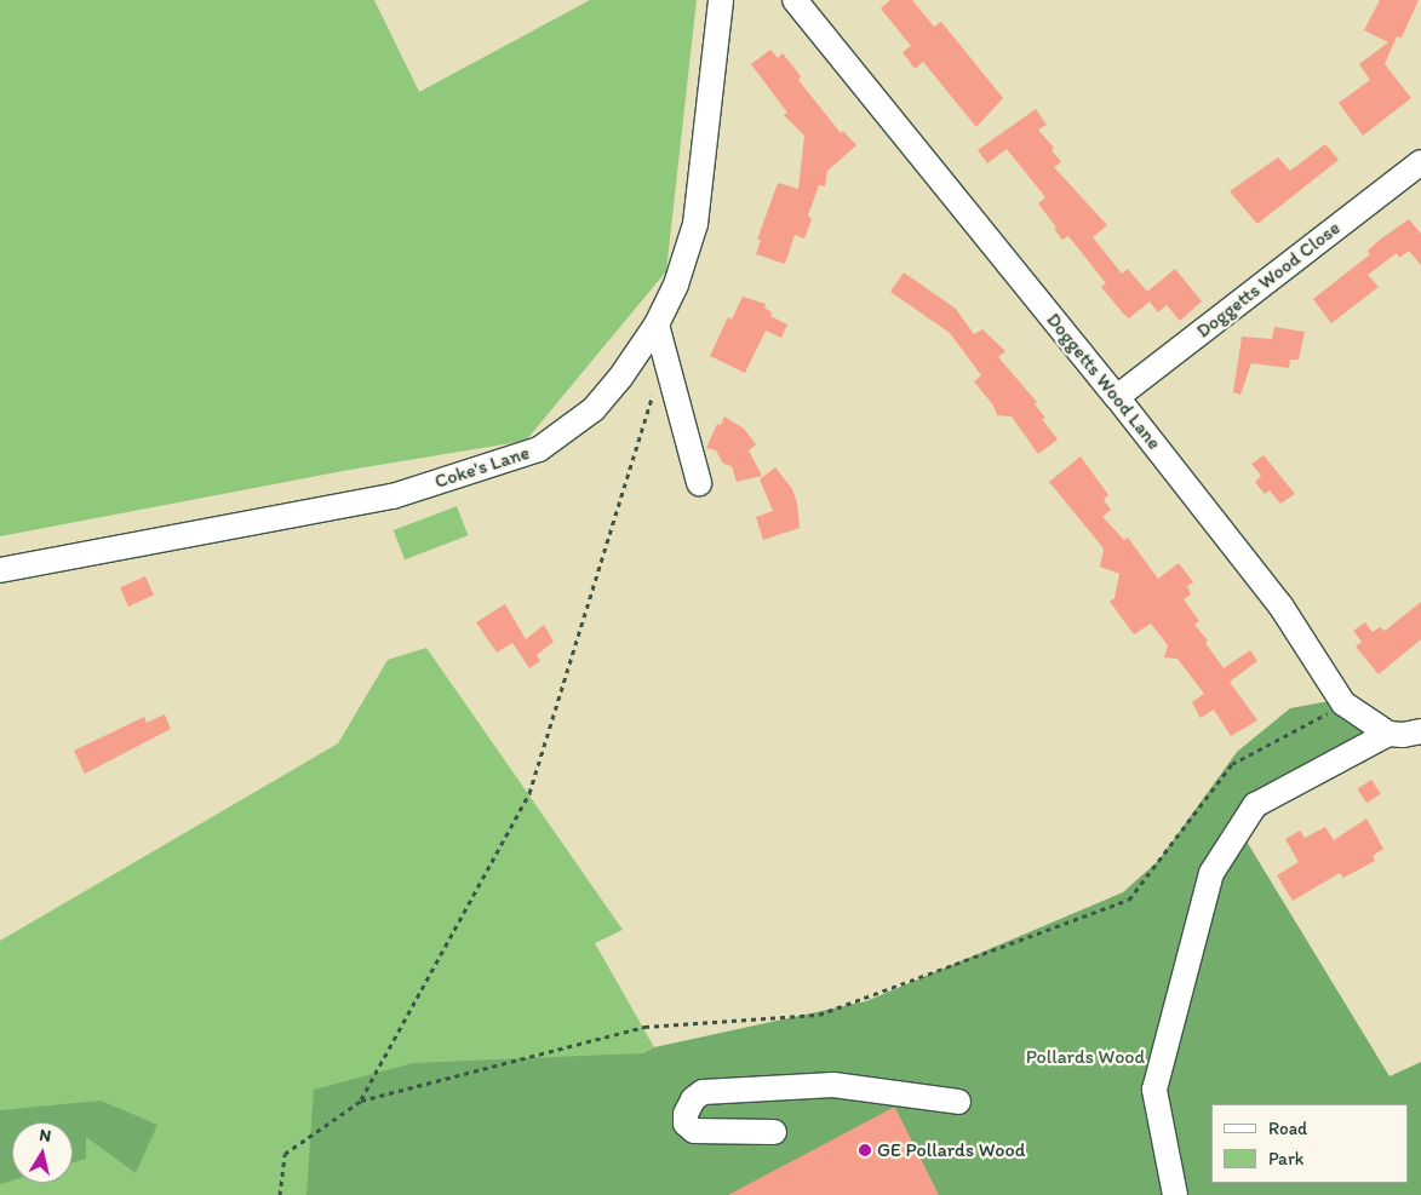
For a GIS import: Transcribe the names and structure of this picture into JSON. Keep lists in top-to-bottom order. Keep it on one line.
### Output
{"streets":{"street":["Doggetts Wood Close","Doggetts Wood Lane","Coke's Lane"]},"crossings":[["Doggetts Wood Close","Doggetts Wood Lane"]],"parks":["Pollards Wood"],"places":["GE Pollards Wood"],"legend":["Road","Park"],"north":"top"}
